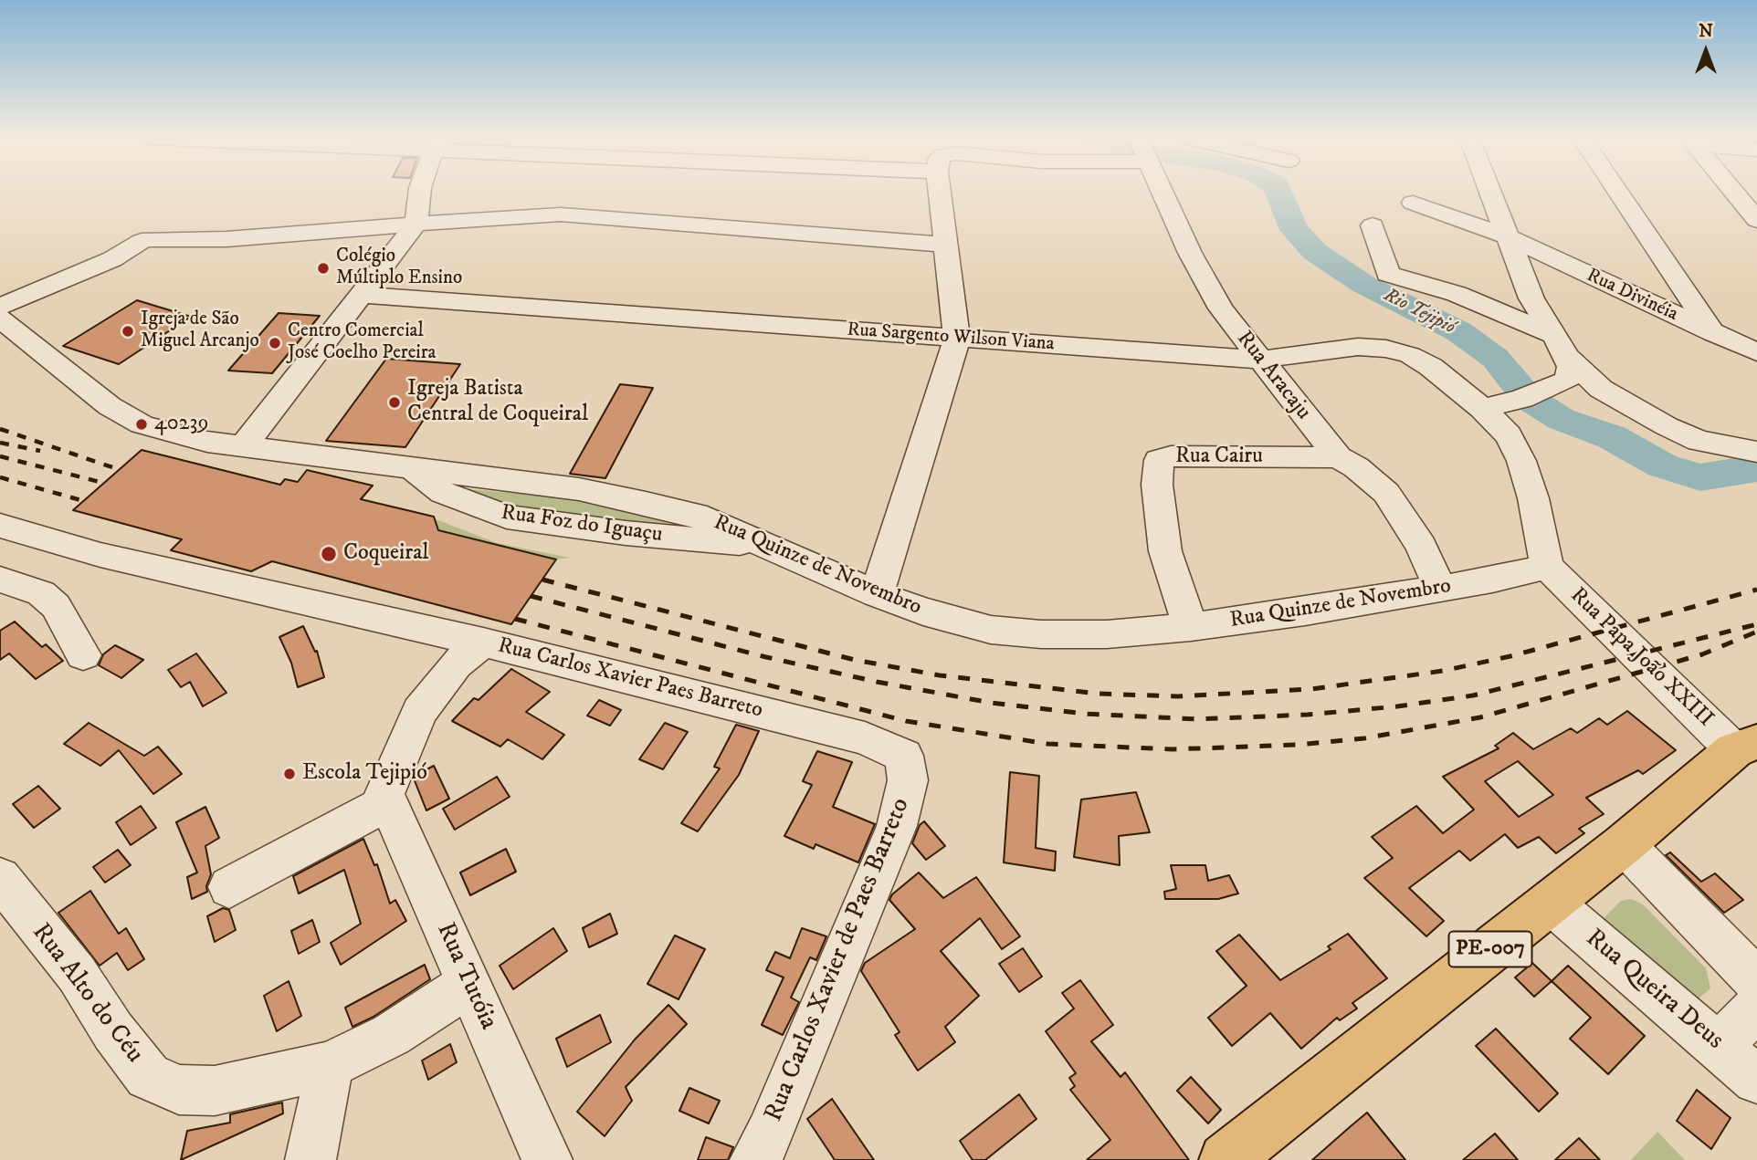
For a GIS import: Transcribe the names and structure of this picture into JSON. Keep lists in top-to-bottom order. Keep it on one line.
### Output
{"streets":{"main road":["PE-007"],"street":["Rua Divinéia","Rua Sargento Wilson Viana","Rua Aracaju","Rua Cairu","Rua Foz do Iguaçu","Rua Quinze de Novembro","Rua Papa João XXIII","Rua Carlos Xavier Paes Barreto","Rua Carlos Xavier de Paes Barreto","Rua Tutóia","Rua Queira Deus","Rua Alto do Céu"]},"crossings":[["Rua Sargento Wilson Viana","Rua Aracaju"],["Rua Sargento Wilson Viana","Rua Quinze de Novembro"],["Rua Sargento Wilson Viana","Rua Papa João XXIII"],["Rua Aracaju","Rua Cairu"],["Rua Aracaju","Rua Quinze de Novembro"],["Rua Cairu","Rua Quinze de Novembro"],["Rua Foz do Iguaçu","Rua Quinze de Novembro"],["Rua Quinze de Novembro","Rua Papa João XXIII"],["Rua Papa João XXIII","PE-007"],["Rua Carlos Xavier Paes Barreto","Rua Carlos Xavier de Paes Barreto"],["PE-007","Rua Queira Deus"],["Rua Tutóia","Rua Alto do Céu"]],"water":["Rio Tejipió"],"places":["Colégio Múltiplo Ensino","Igreja de São Miguel Arcanjo","Centro Comercial José Coelho Pereira","Igreja Batista Central de Coqueiral","40239","Coqueiral","Escola Tejipió"],"north":"top"}
